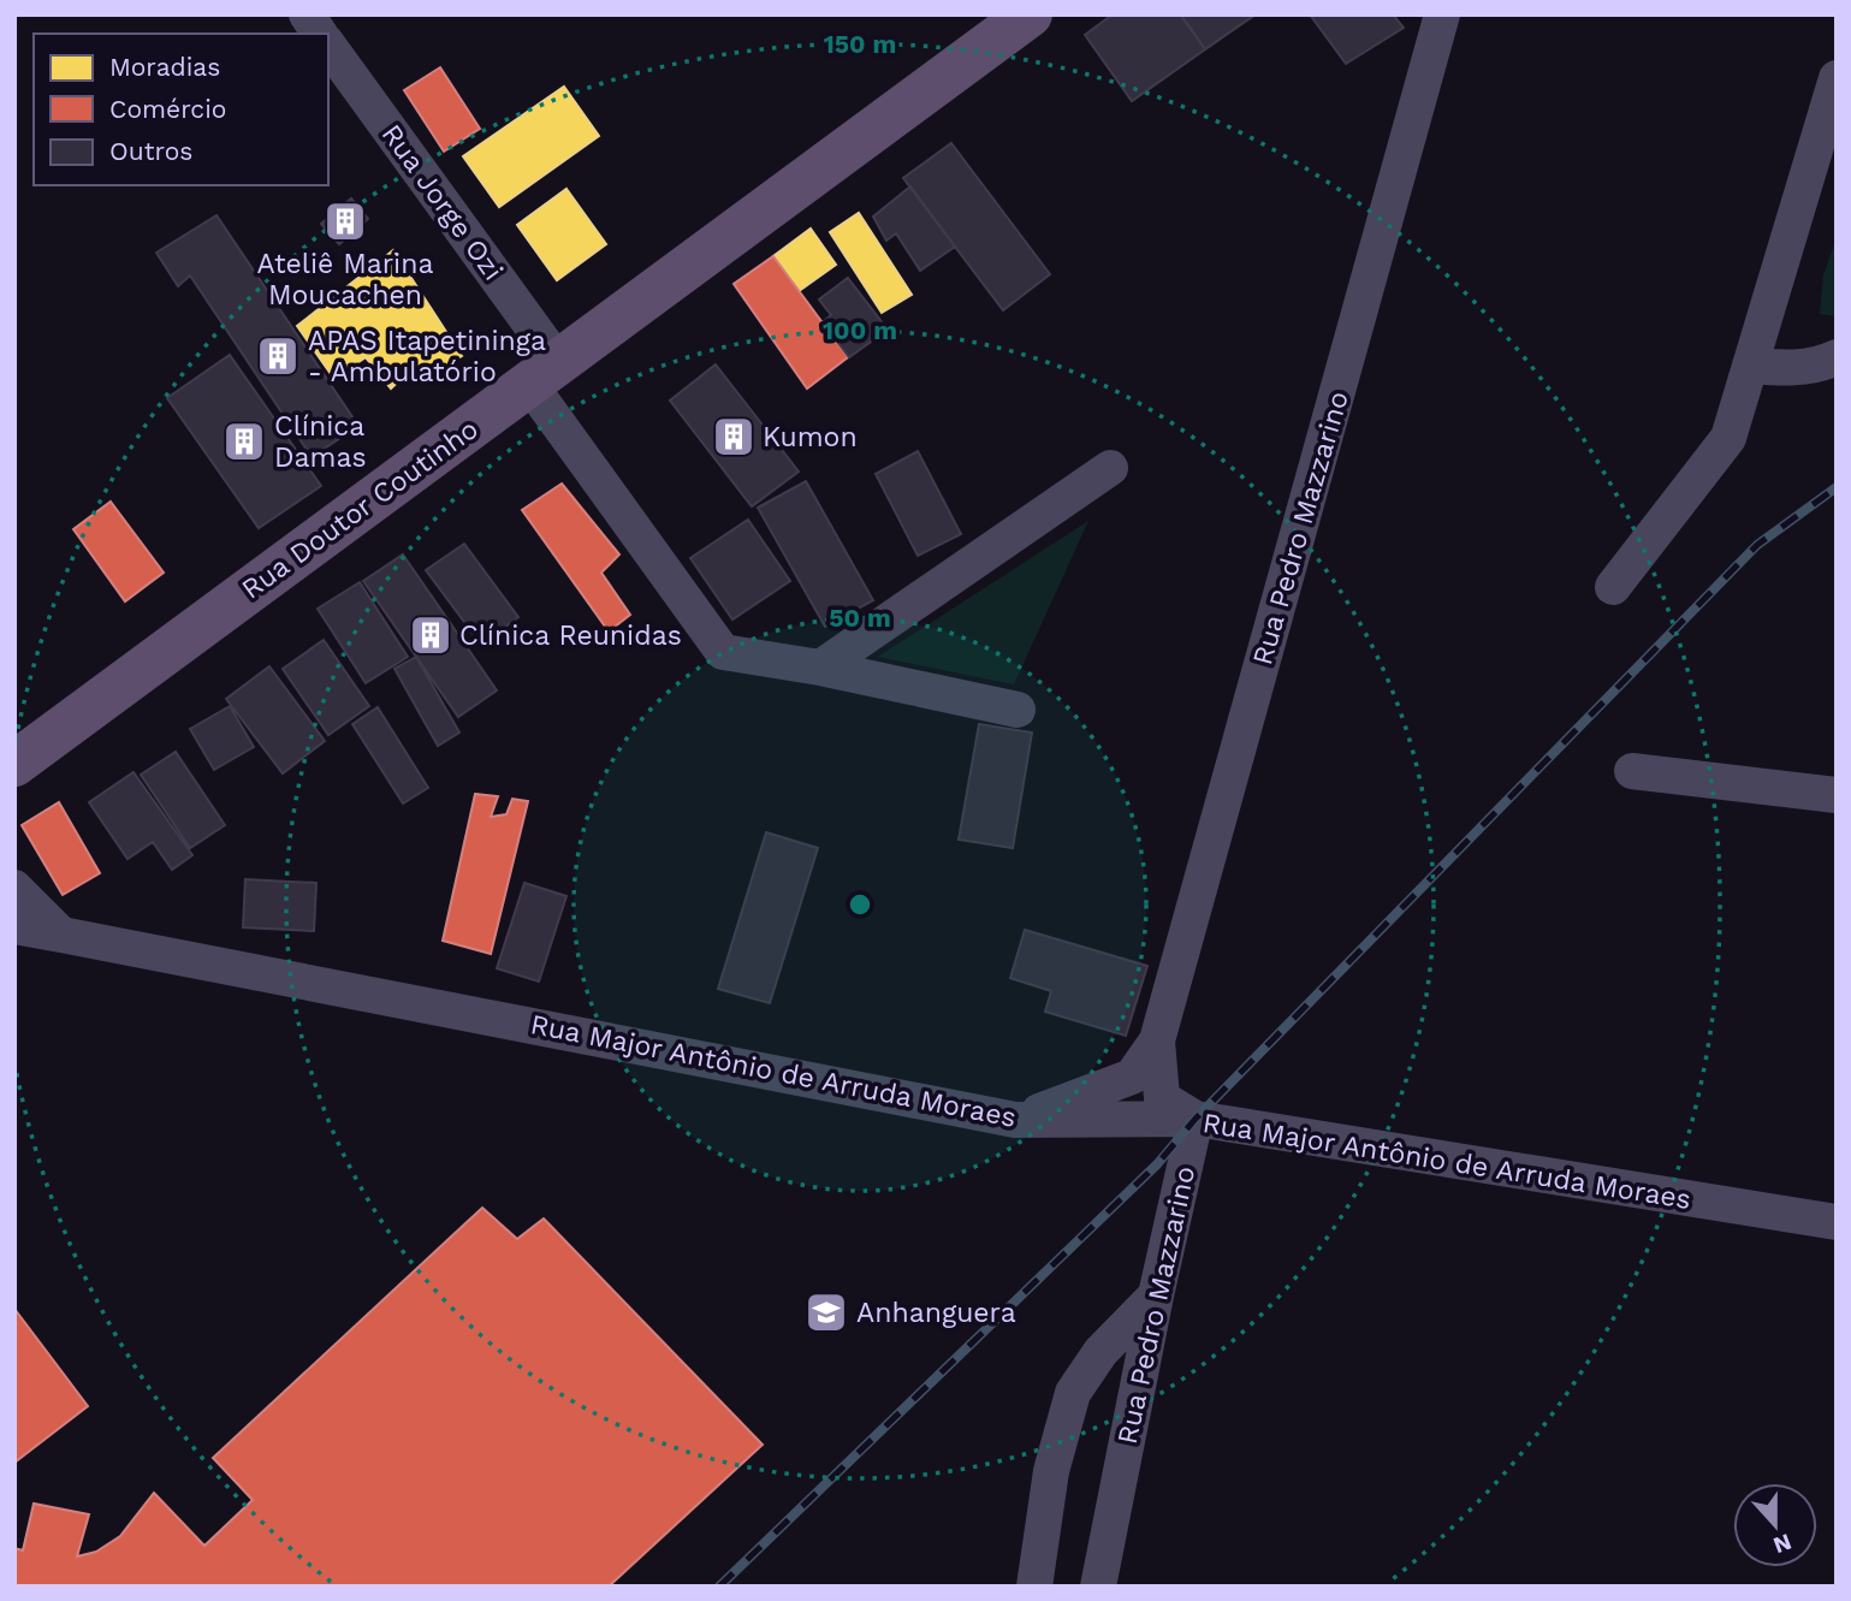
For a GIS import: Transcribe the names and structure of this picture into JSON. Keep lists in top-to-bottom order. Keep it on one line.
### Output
{"streets":{"main road":["Rua Doutor Coutinho"],"street":["Rua Jorge Ozi","Rua Pedro Mazzarino","Rua Major Antônio de Arruda Moraes"]},"crossings":[["Rua Jorge Ozi","Rua Doutor Coutinho"],["Rua Pedro Mazzarino","Rua Major Antônio de Arruda Moraes"]],"places":{"building":["Ateliê Marina Moucachen","APAS Itapetininga - Ambulatório","Kumon","Clínica Damas","Clínica Reunidas"],"school or university":["Anhanguera"]},"legend":["Moradias","Comércio","Outros"],"north":"bottom","rings":["150 m","100 m","50 m"]}
